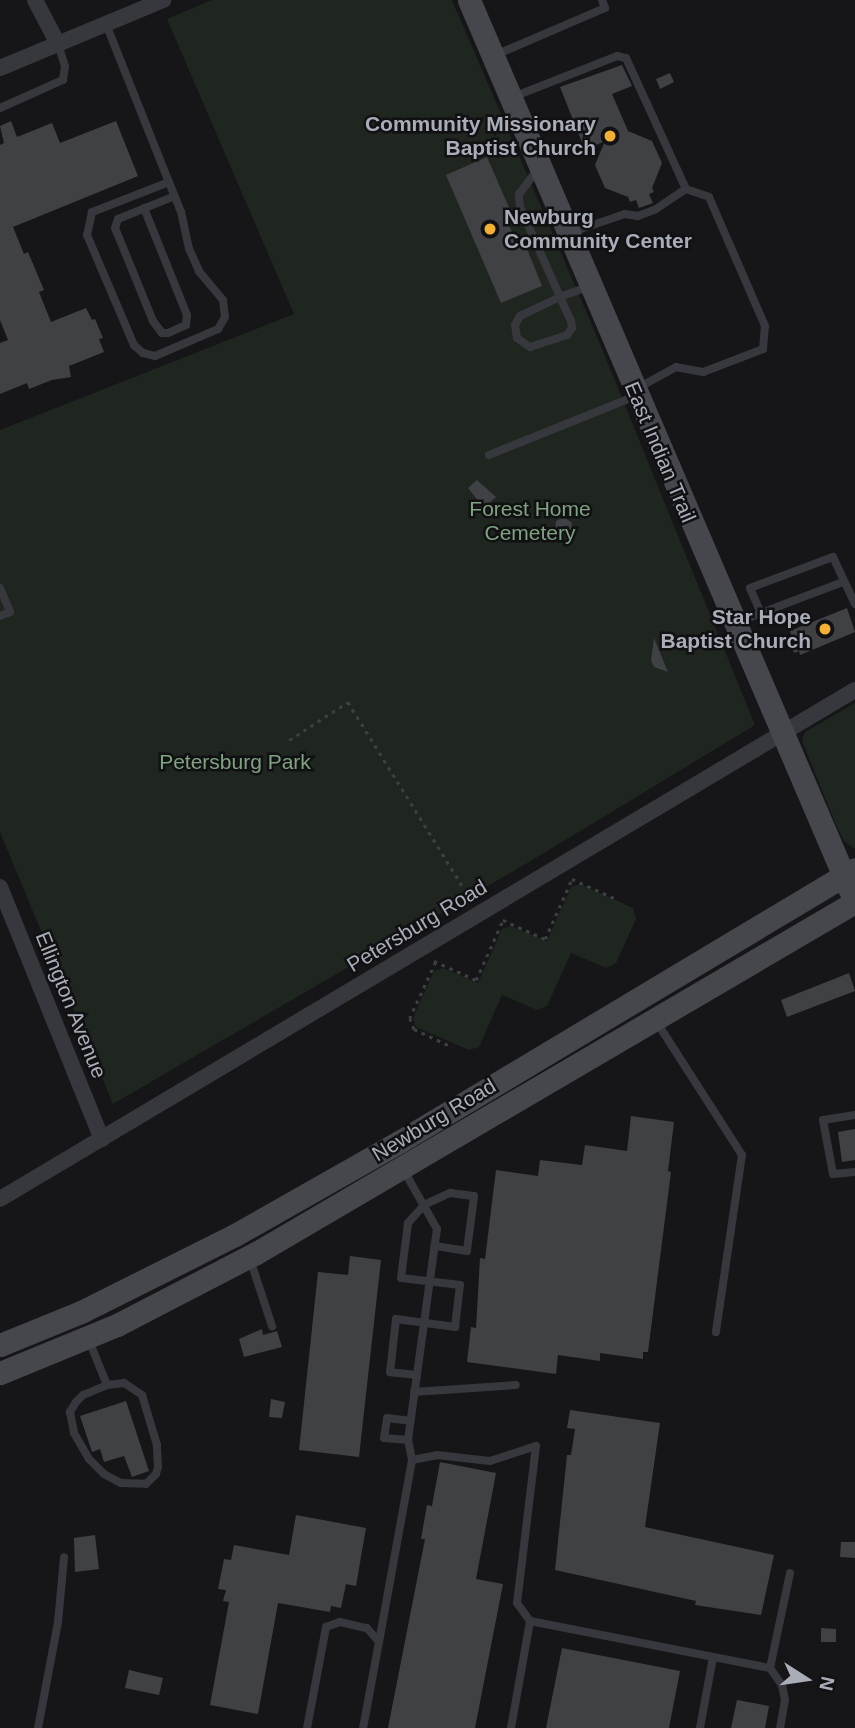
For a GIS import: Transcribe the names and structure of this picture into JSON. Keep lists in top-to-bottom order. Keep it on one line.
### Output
{"streets":{"main road":["East Indian Trail","Newburg Road"],"street":["Petersburg Road","Ellington Avenue"]},"crossings":[["East Indian Trail","Petersburg Road"],["East Indian Trail","Newburg Road"],["Petersburg Road","Ellington Avenue"]],"parks":["Forest Home Cemetery","Petersburg Park"],"places":["Community Missionary Baptist Church","Newburg Community Center","Star Hope Baptist Church"],"north":"right"}
